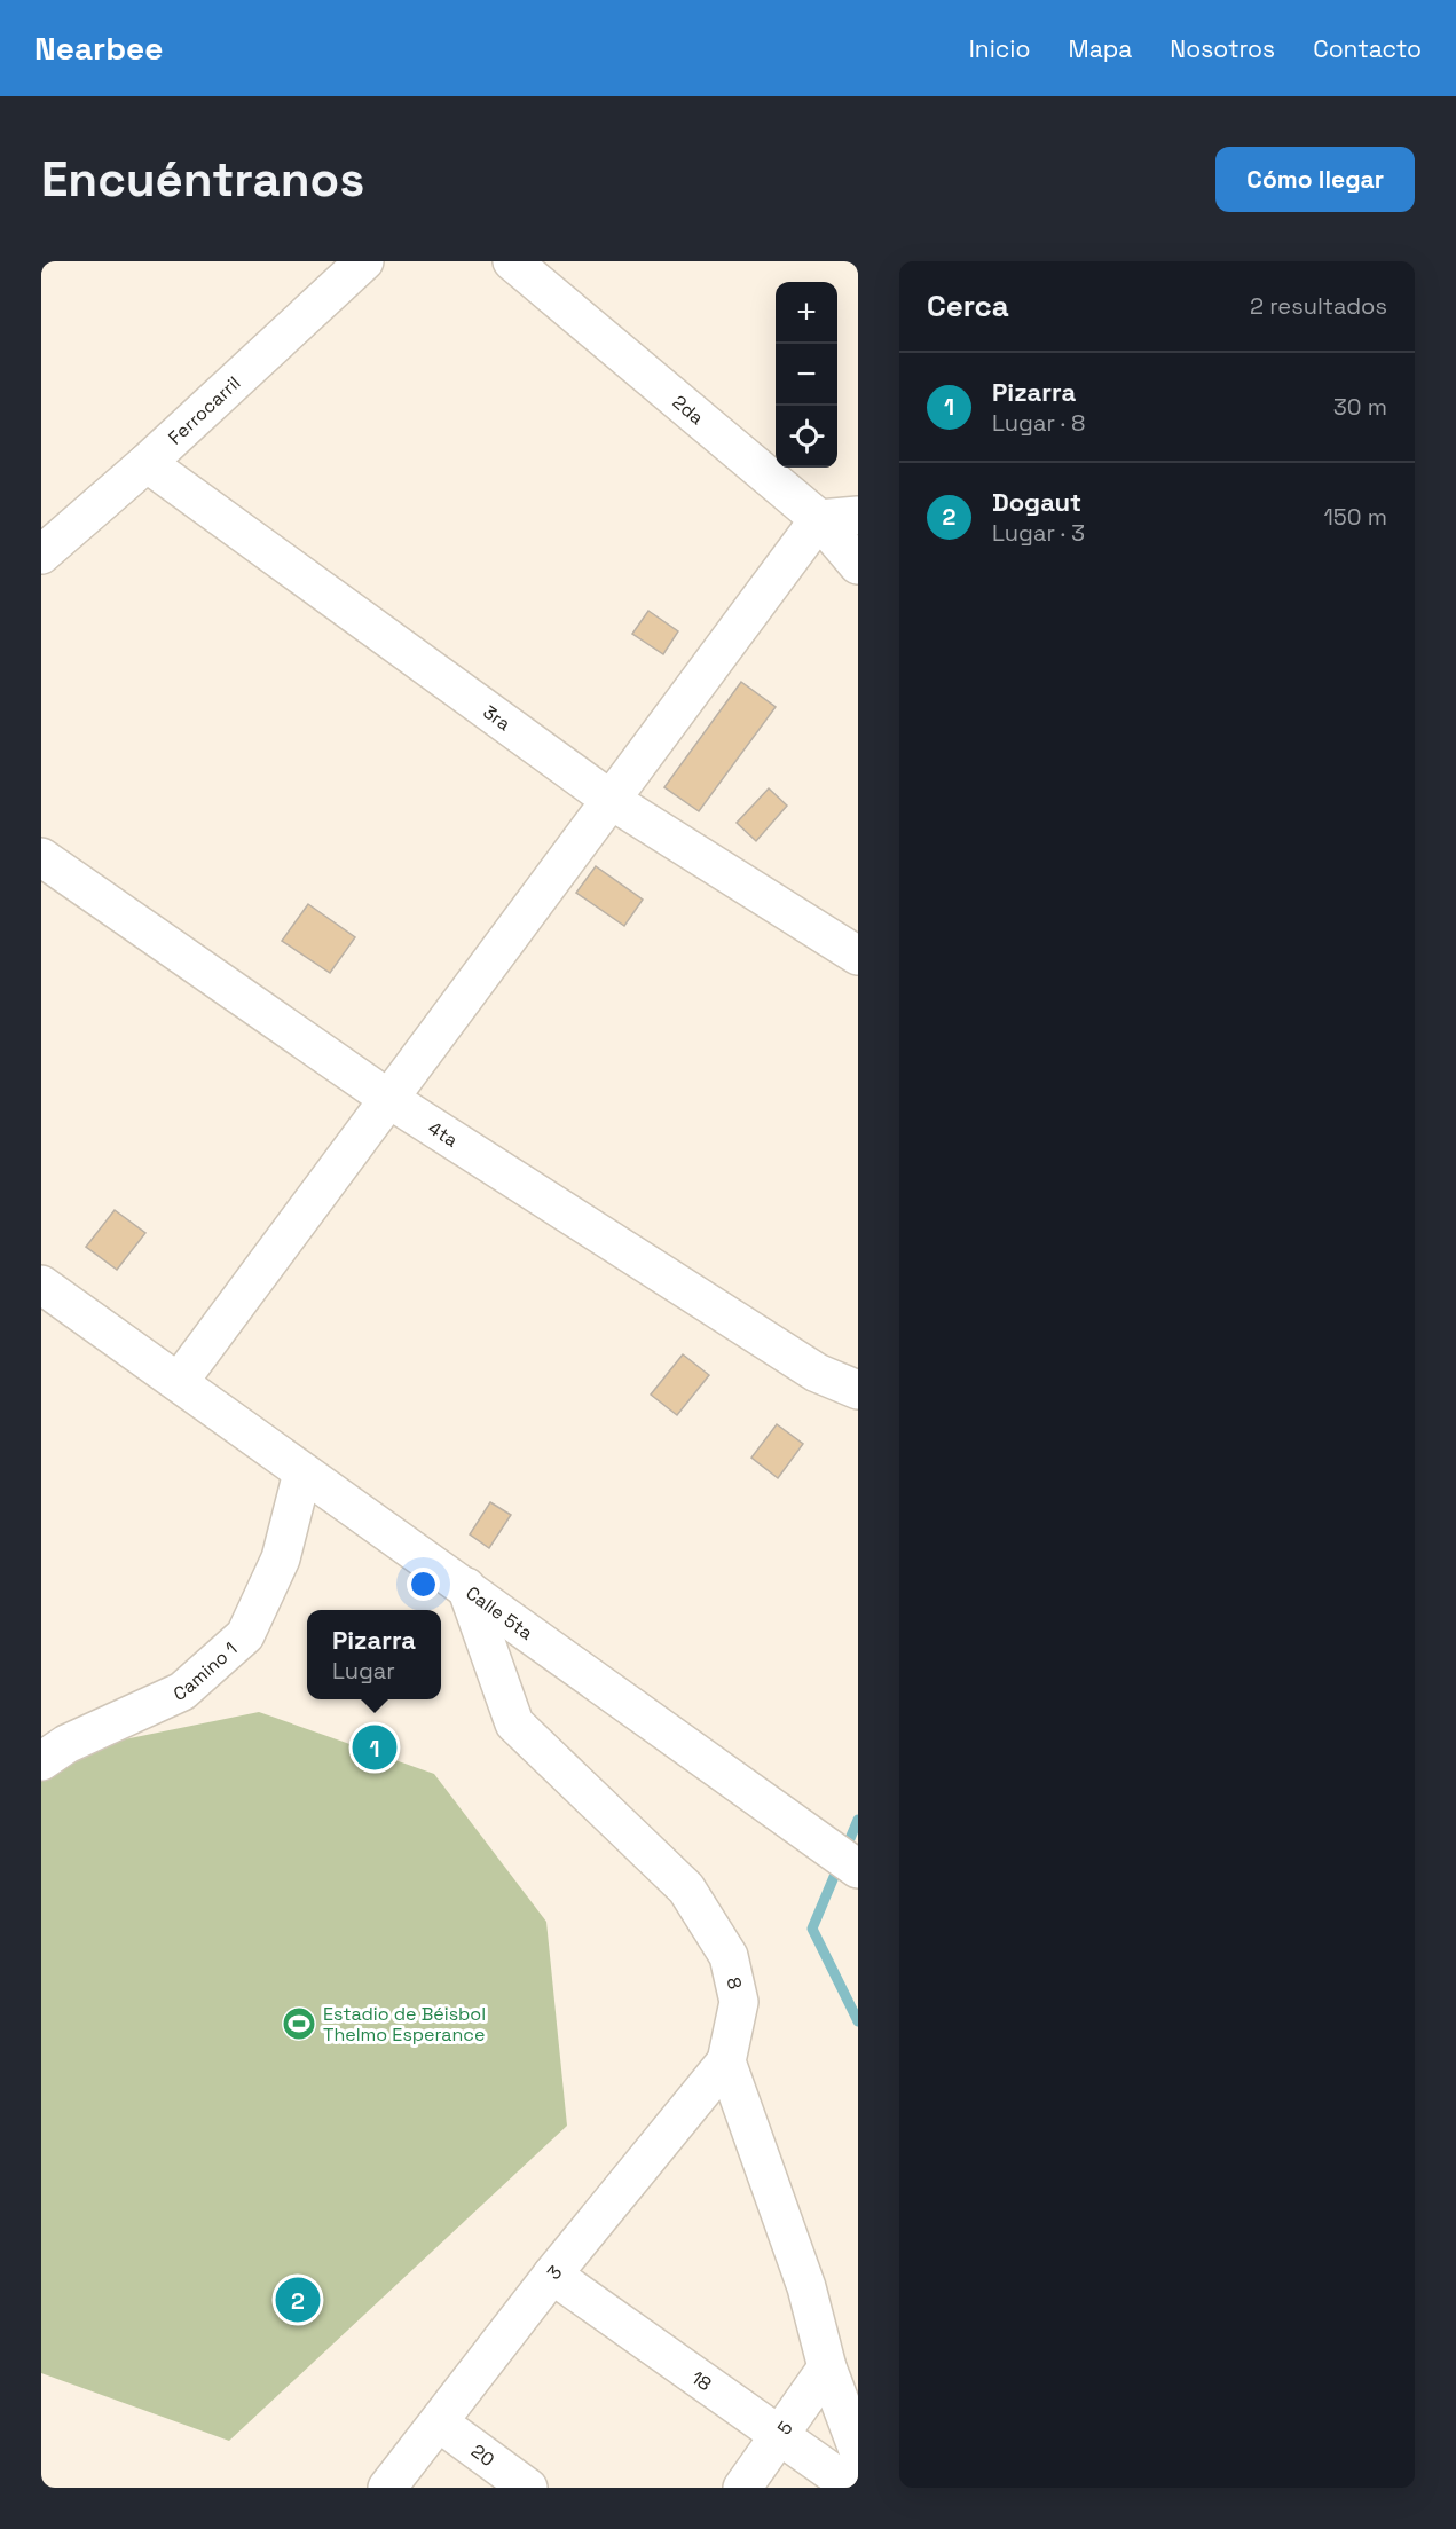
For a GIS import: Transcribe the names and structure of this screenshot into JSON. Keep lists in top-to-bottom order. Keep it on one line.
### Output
{"streets":{"street":["2da","Ferrocarril","3ra","4ta","Calle 5ta","Camino 1","8","3","18","5","20"]},"crossings":[["Ferrocarril","3ra"],["Calle 5ta","Camino 1"],["Calle 5ta","8"],["8","3"],["3","18"],["3","20"],["18","5"]],"places":{"sports":["Estadio de Béisbol Thelmo Esperance"]},"page":{"header":"Nearbee","nav":["Inicio","Mapa","Nosotros","Contacto"],"buttons":"Cómo llegar","title":"Encuéntranos","heading":["Cerca","2 resultados"],"map_buttons":["+","−"],"list":[{"mark":"1","name":"Pizarra","note":"Lugar · 8","value":"30 m"},{"mark":"2","name":"Dogaut","note":"Lugar · 3","value":"150 m"}],"popup":["Pizarra","Lugar"],"pins":["1","2"]}}
